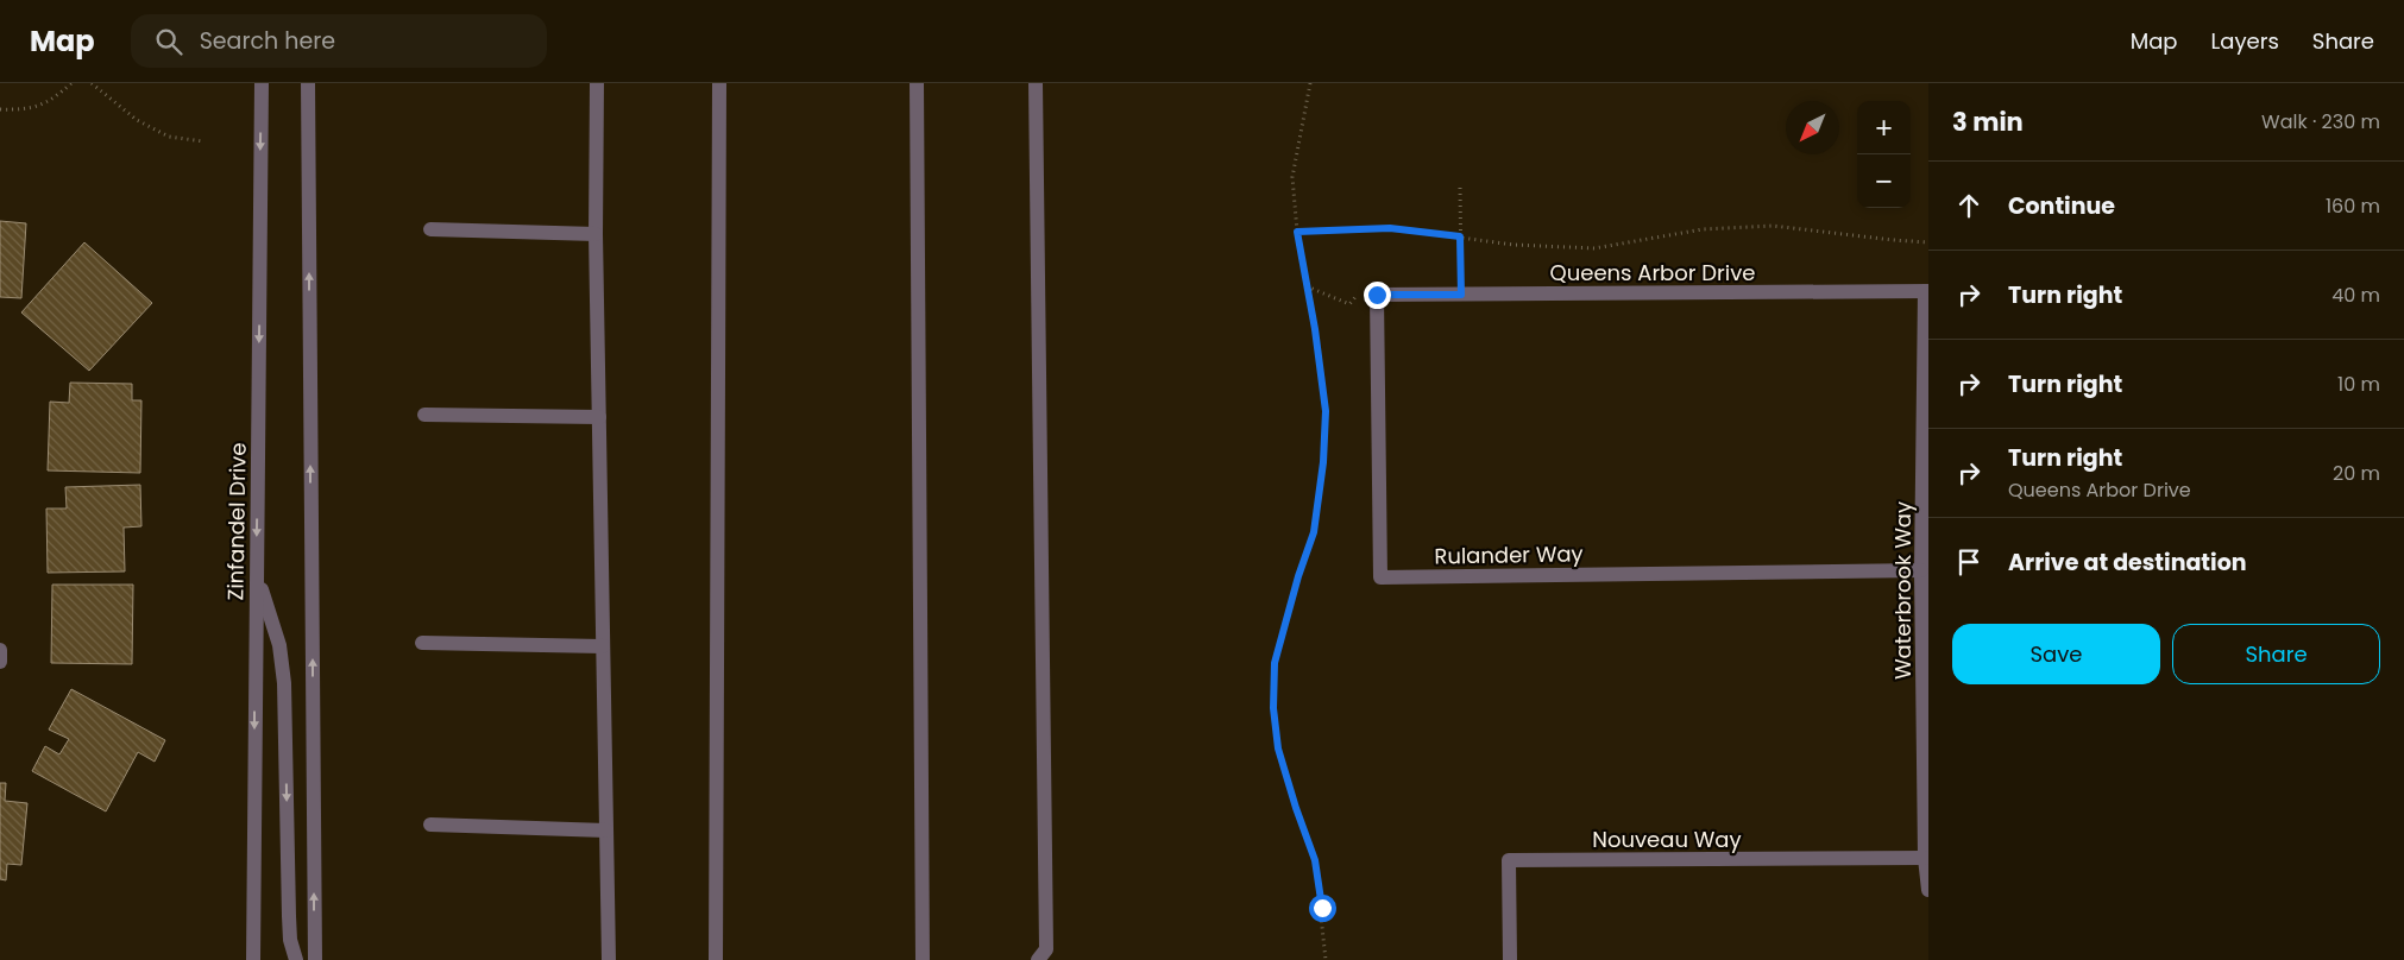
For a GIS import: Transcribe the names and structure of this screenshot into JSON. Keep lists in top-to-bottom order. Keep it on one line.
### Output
{"streets":{"street":["Queens Arbor Drive","Zinfandel Drive","Rulander Way","Waterbrook Way","Nouveau Way"]},"crossings":[["Queens Arbor Drive","Rulander Way"],["Queens Arbor Drive","Waterbrook Way"],["Rulander Way","Waterbrook Way"],["Waterbrook Way","Nouveau Way"]],"north":"bottom left","page":{"header":"Map","search":"Search here","nav":["Map","Layers","Share"],"heading":["3 min","Walk · 230 m"],"map_buttons":["+","−"],"list":[["Continue","160 m"],["Turn right","40 m"],["Turn right","10 m"],["Turn right","Queens Arbor Drive","20 m"],"Arrive at destination"],"buttons":["Save","Share"]}}
